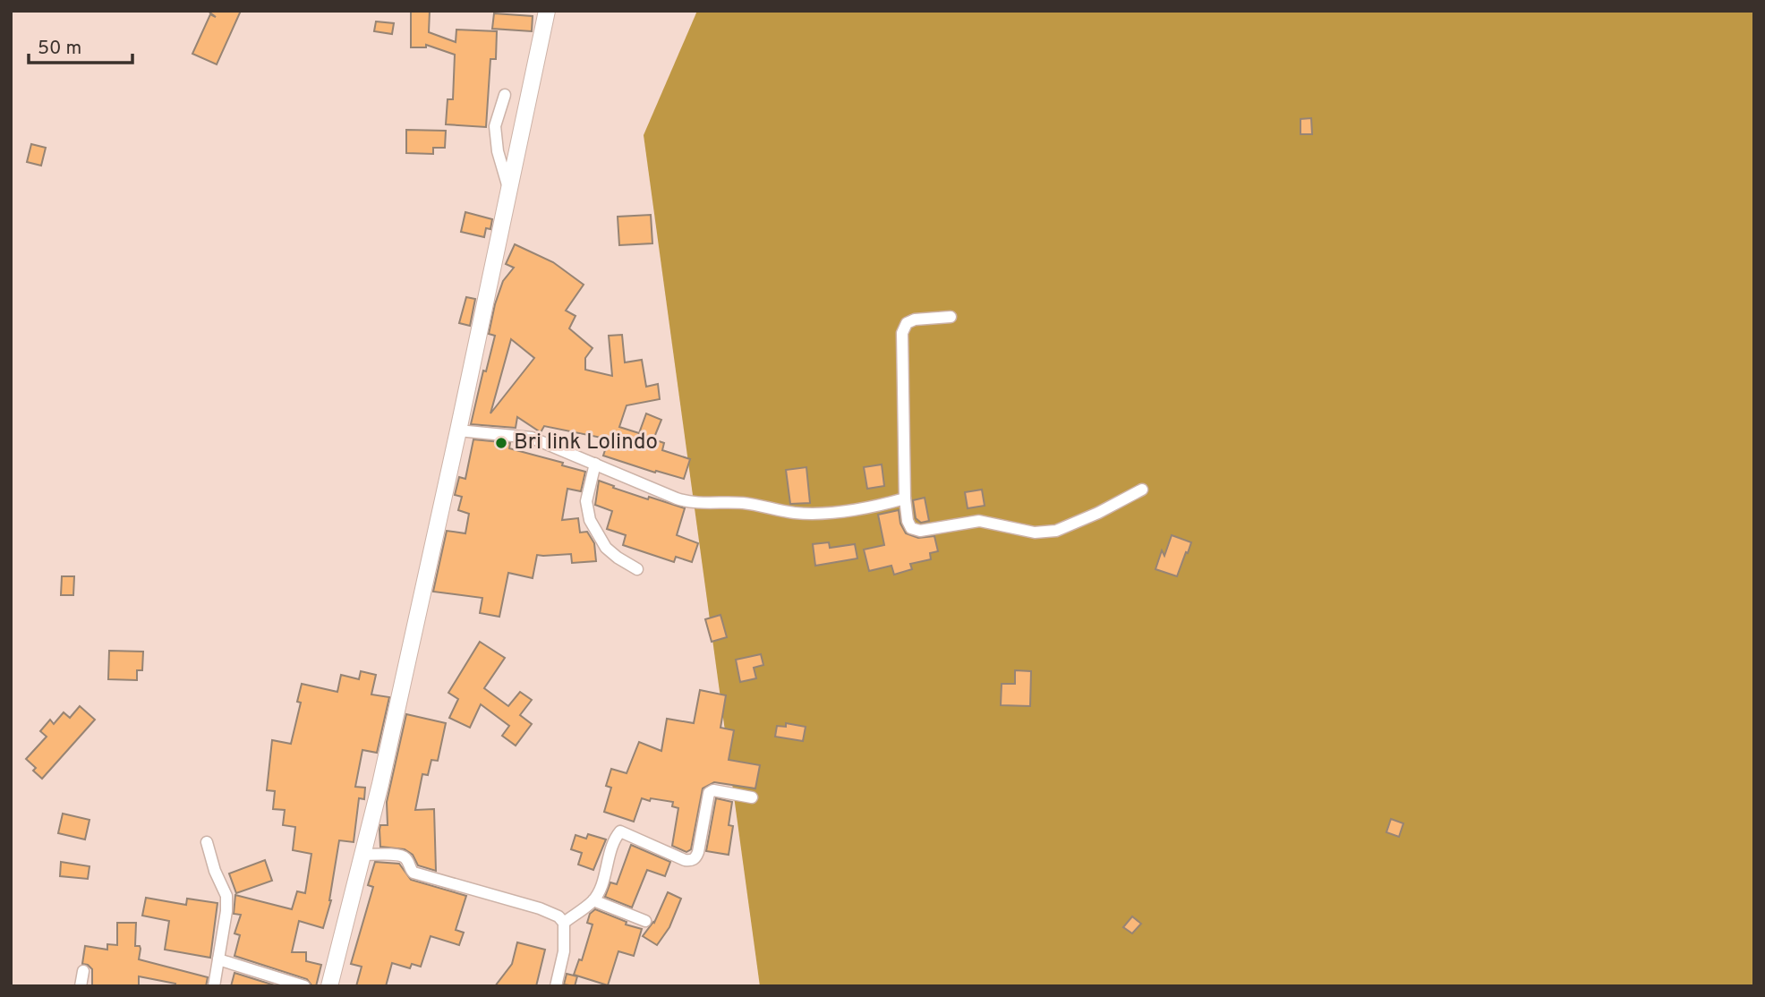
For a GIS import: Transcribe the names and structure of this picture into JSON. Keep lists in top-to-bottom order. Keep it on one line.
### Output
{"places":["Bri link Lolindo"],"scale_bar":"50 m"}
